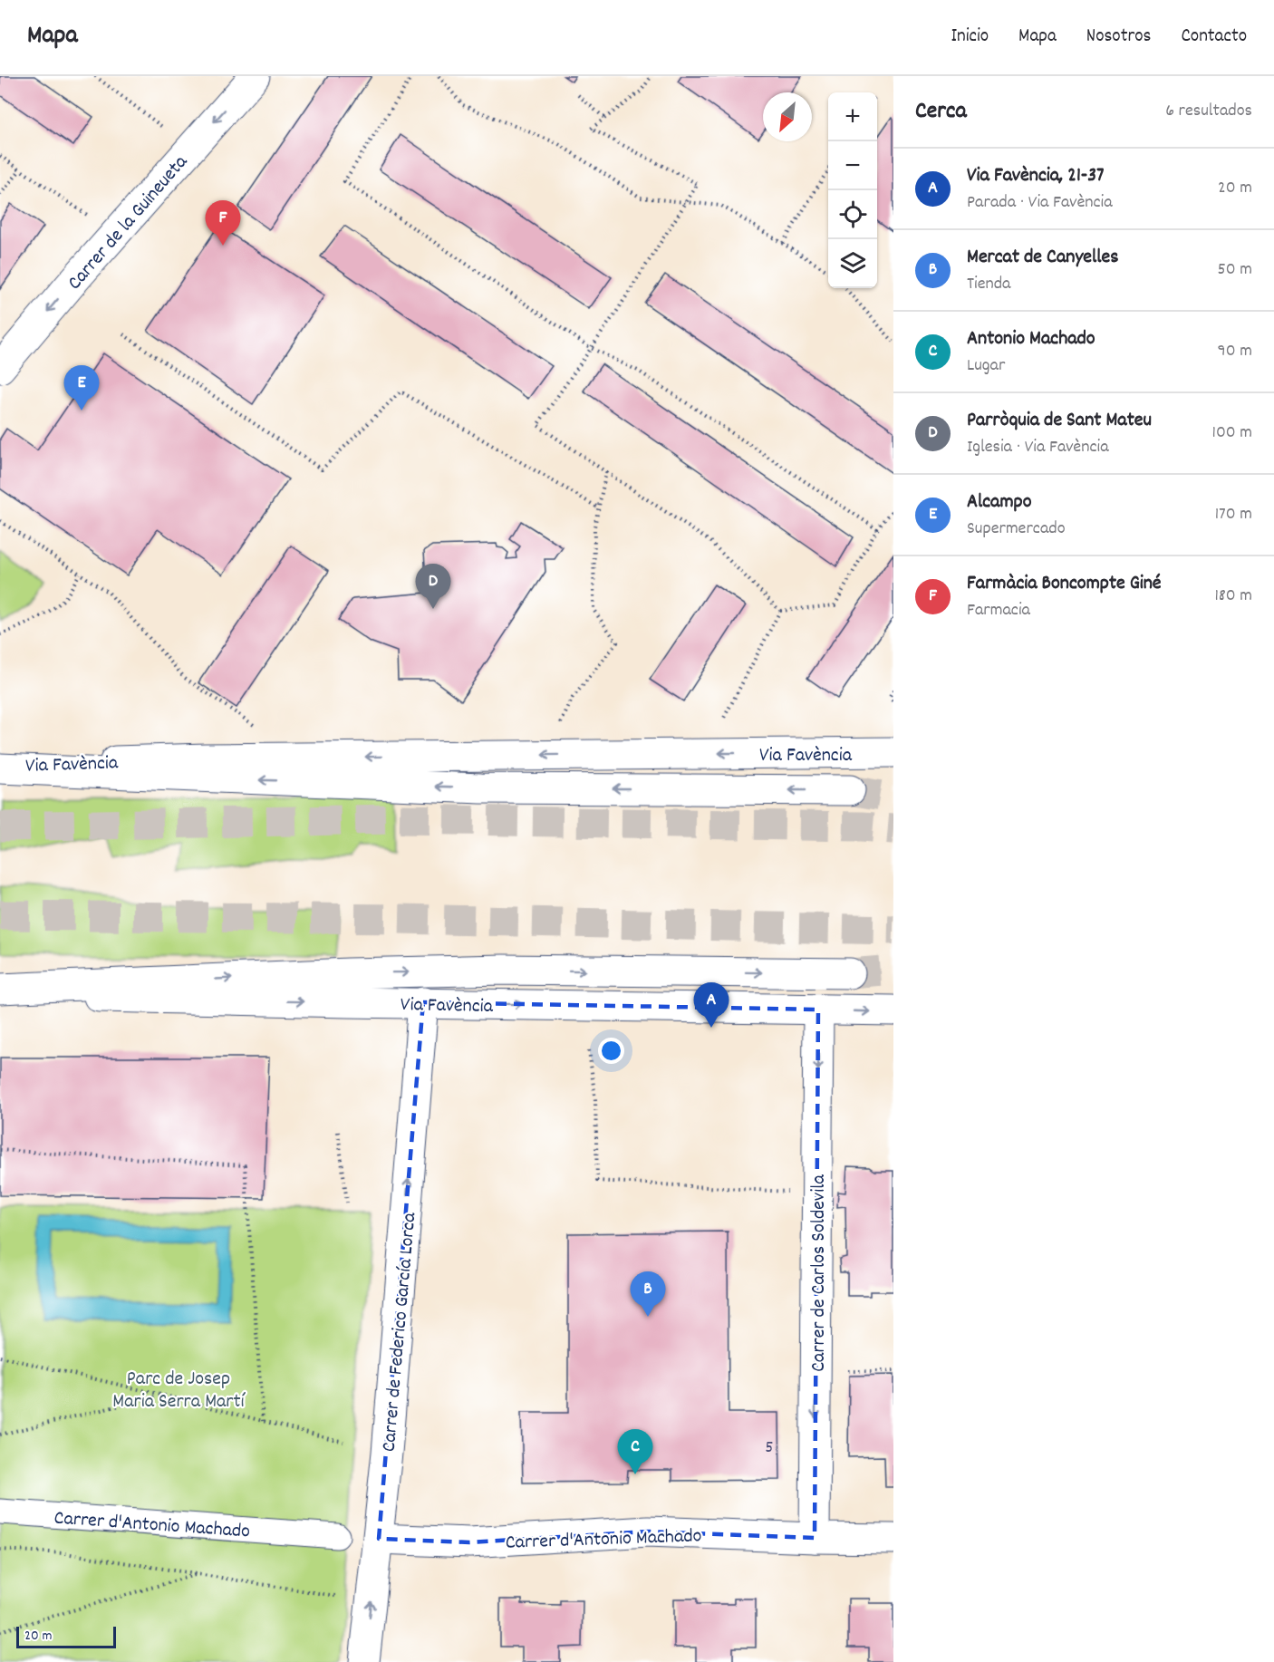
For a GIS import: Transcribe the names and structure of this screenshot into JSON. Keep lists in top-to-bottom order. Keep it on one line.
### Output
{"streets":{"main road":["Carrer de la Guineueta","Via Favència","Carrer de Carlos Soldevila","Carrer de Federico García Lorca","Carrer d'Antonio Machado"]},"crossings":[["Via Favència","Carrer de Carlos Soldevila"],["Via Favència","Carrer de Federico García Lorca"],["Carrer de Carlos Soldevila","Carrer d'Antonio Machado"],["Carrer de Federico García Lorca","Carrer d'Antonio Machado"]],"one_way":["Carrer de la Guineueta","Carrer de Carlos Soldevila","Carrer de Federico García Lorca"],"parks":["Parc de Josep Maria Serra Martí"],"house_numbers":["5"],"scale_bar":"20 m","north":"bottom left","page":{"header":"Mapa","nav":["Inicio","Mapa","Nosotros","Contacto"],"heading":["Cerca","6 resultados"],"map_buttons":["+","−"],"list":[{"mark":"A","name":"Via Favència, 21-37","note":"Parada · Via Favència","value":"20 m"},{"mark":"B","name":"Mercat de Canyelles","note":"Tienda","value":"50 m"},{"mark":"C","name":"Antonio Machado","note":"Lugar","value":"90 m"},{"mark":"D","name":"Parròquia de Sant Mateu","note":"Iglesia · Via Favència","value":"100 m"},{"mark":"E","name":"Alcampo","note":"Supermercado","value":"170 m"},{"mark":"F","name":"Farmàcia Boncompte Giné","note":"Farmacia","value":"180 m"}],"pins":["F","E","D","A","B","C"],"scale":"20 m"}}
